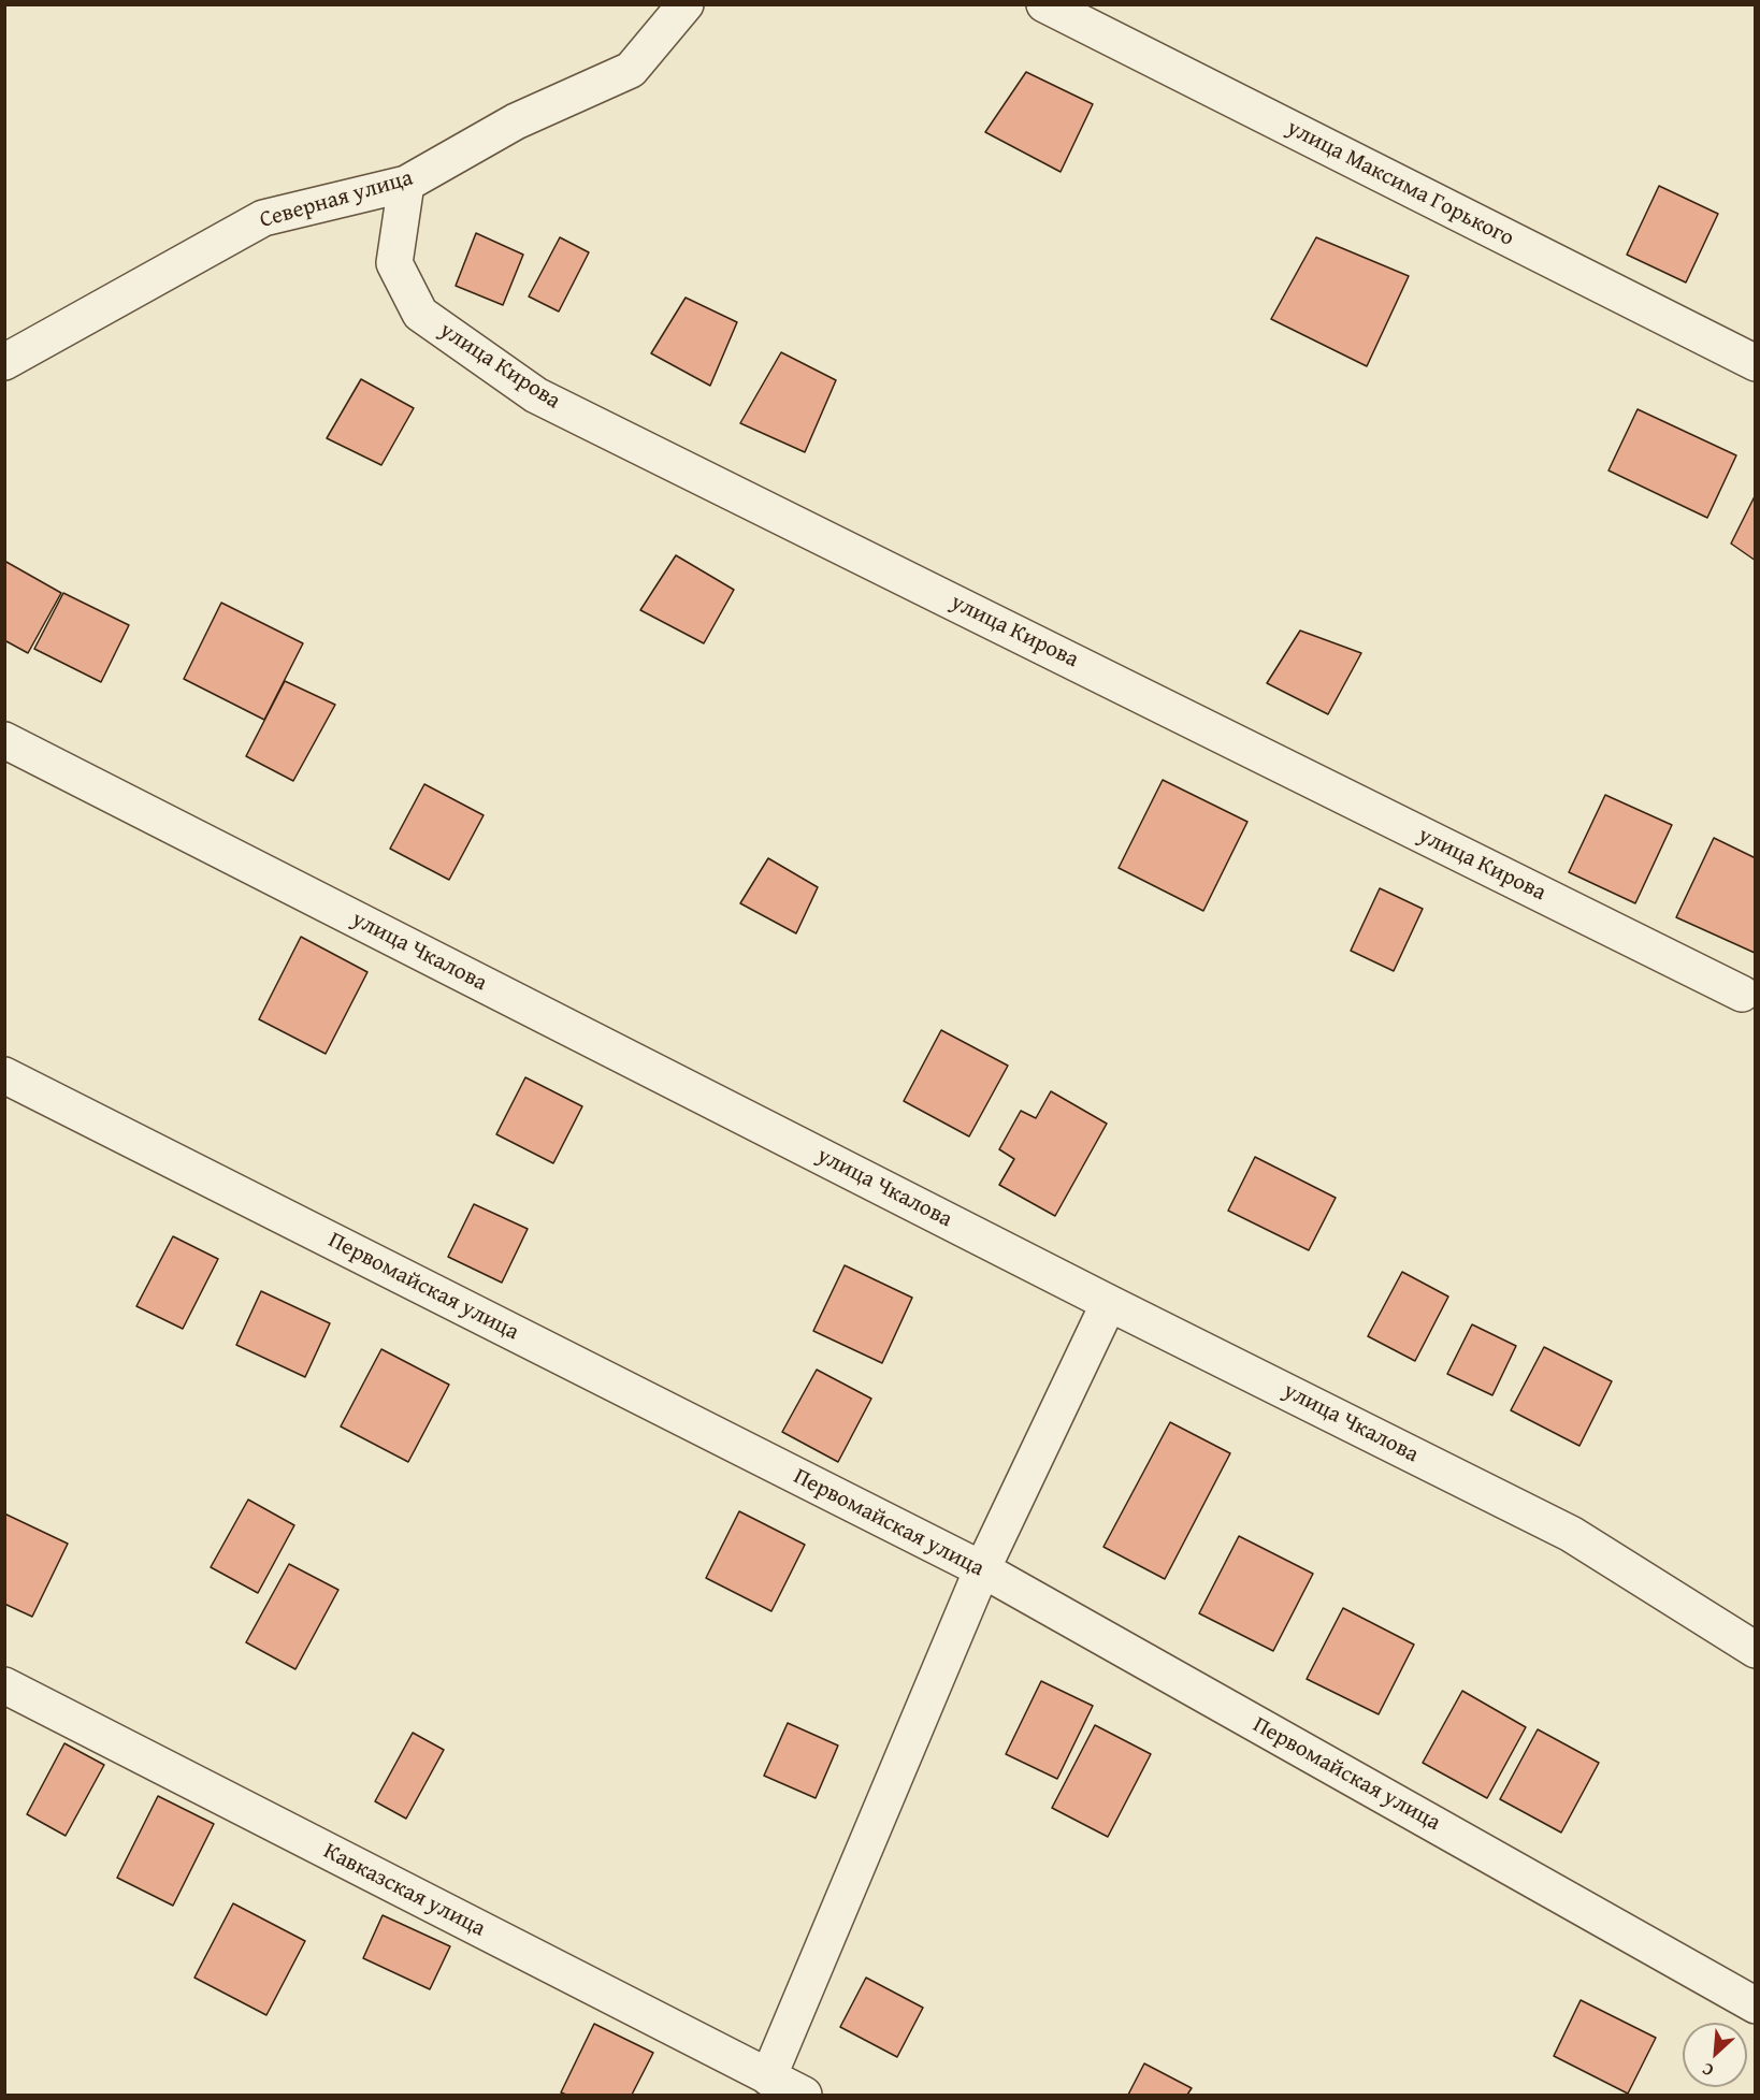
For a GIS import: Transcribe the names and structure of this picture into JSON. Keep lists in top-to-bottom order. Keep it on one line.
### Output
{"streets":{"street":["улица Максима Горького","Северная улица","улица Кирова","улица Чкалова","Первомайская улица","Кавказская улица"]},"crossings":[["Северная улица","улица Кирова"]],"north":"bottom left"}
